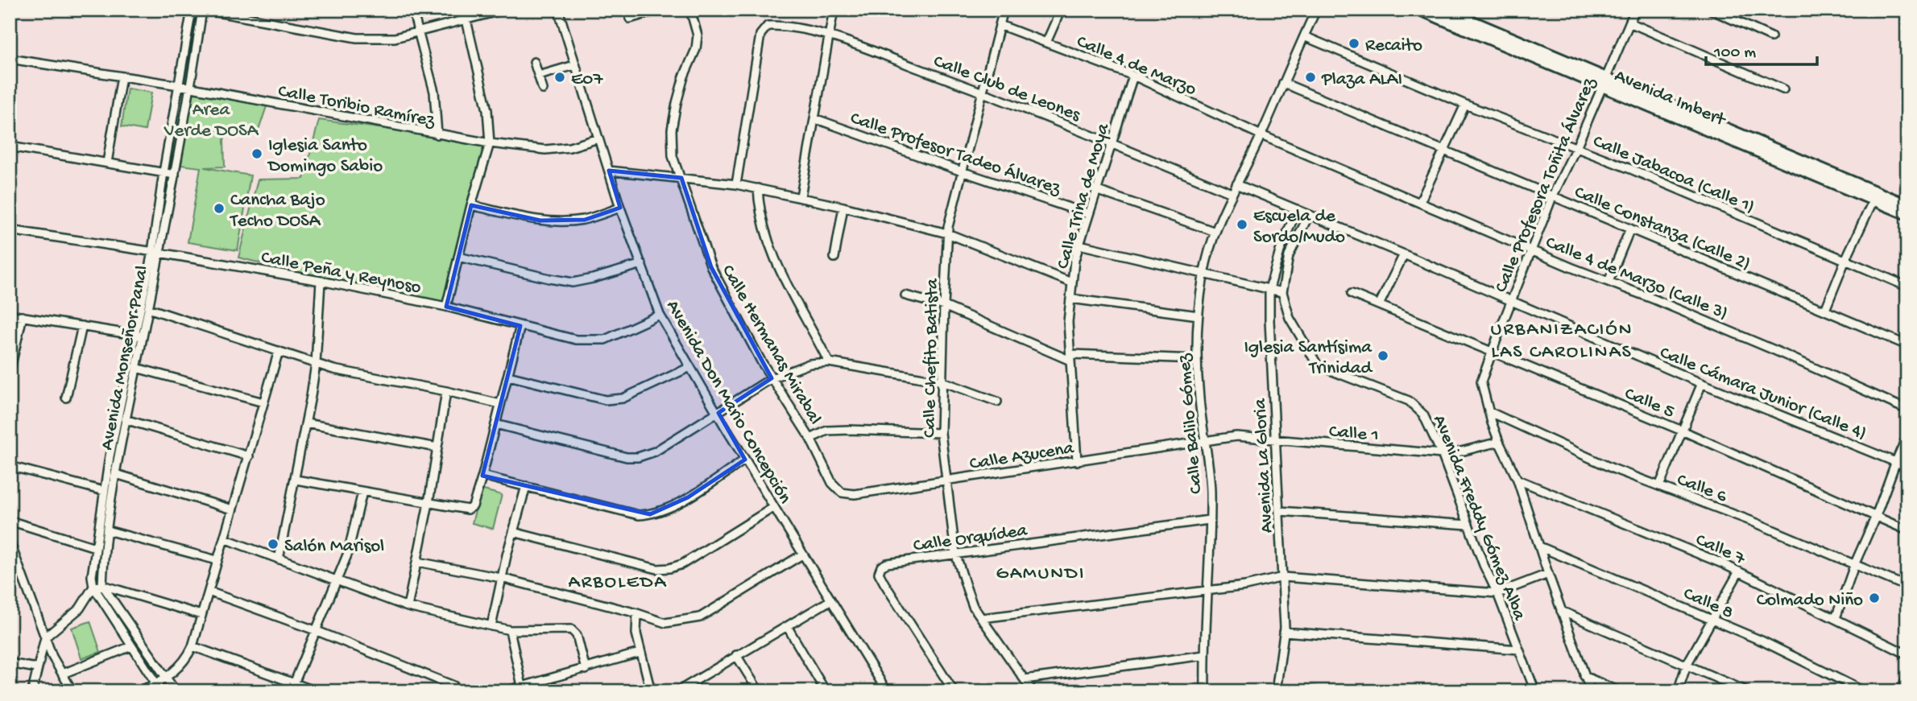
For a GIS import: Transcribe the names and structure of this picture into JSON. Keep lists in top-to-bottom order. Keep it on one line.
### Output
{"streets":{"main road":["Avenida Imbert"],"street":["Calle 4 de Marzo","Calle Club de Leones","Calle Toribio Ramírez","Calle Profesor Tadeo Álvarez","Calle Jabacoa (Calle 1)","Calle Profesora Toñita Álvarez","Calle Trina de Moya","Calle Constanza (Calle 2)","Calle Peña y Reynoso","Calle 4 de Marzo (Calle 3)","Calle Hermanas Mirabal","Avenida Monseñor Panal","Calle Chefito Batista","Calle Cámara Junior (Calle 4)","Avenida Don Mario Concepción","Calle 5","Calle Balilo Gómez","Calle 1","Calle Azucena","Avenida La Gloria","Calle 6","Avenida Freddy Gómez Alba","Calle Orquídea","Calle 7","Calle 8"]},"crossings":[["Calle 4 de Marzo","Calle Trina de Moya"],["Calle 4 de Marzo","Calle 4 de Marzo (Calle 3)"],["Calle 4 de Marzo","Calle Chefito Batista"],["Calle 4 de Marzo","Calle Balilo Gómez"],["Calle Club de Leones","Calle Trina de Moya"],["Calle Club de Leones","Calle Chefito Batista"],["Calle Club de Leones","Calle Balilo Gómez"],["Avenida Imbert","Calle Profesora Toñita Álvarez"],["Calle Toribio Ramírez","Avenida Monseñor Panal"],["Calle Toribio Ramírez","Avenida Don Mario Concepción"],["Calle Profesor Tadeo Álvarez","Calle Trina de Moya"],["Calle Profesor Tadeo Álvarez","Calle Chefito Batista"],["Calle Jabacoa (Calle 1)","Calle Profesora Toñita Álvarez"],["Calle Jabacoa (Calle 1)","Calle Balilo Gómez"],["Calle Profesora Toñita Álvarez","Calle Constanza (Calle 2)"],["Calle Profesora Toñita Álvarez","Calle 4 de Marzo (Calle 3)"],["Calle Profesora Toñita Álvarez","Calle Cámara Junior (Calle 4)"],["Calle Profesora Toñita Álvarez","Calle 5"],["Calle Profesora Toñita Álvarez","Calle 1"],["Calle Profesora Toñita Álvarez","Calle 6"],["Calle Profesora Toñita Álvarez","Calle 7"],["Calle Profesora Toñita Álvarez","Calle 8"],["Calle Trina de Moya","Calle Azucena"],["Calle Constanza (Calle 2)","Calle Balilo Gómez"],["Calle Peña y Reynoso","Avenida Monseñor Panal"],["Calle Peña y Reynoso","Avenida Don Mario Concepción"],["Calle 4 de Marzo (Calle 3)","Calle Balilo Gómez"],["Calle Hermanas Mirabal","Calle Azucena"],["Calle Chefito Batista","Calle Azucena"],["Calle Chefito Batista","Calle Orquídea"],["Calle Cámara Junior (Calle 4)","Calle Balilo Gómez"],["Calle Cámara Junior (Calle 4)","Avenida La Gloria"],["Calle Balilo Gómez","Calle 1"],["Calle Balilo Gómez","Calle Azucena"],["Calle Balilo Gómez","Calle Orquídea"],["Calle 1","Calle Azucena"],["Calle 1","Avenida La Gloria"],["Calle 1","Avenida Freddy Gómez Alba"]],"districts":["URBANIZACIÓN LAS CAROLINAS","GAMUNDI","ARBOLEDA"],"parks":["Area Verde DOSA"],"places":["Recaito","E07","Plaza ALAI","Iglesia Santo Domingo Sabio","Cancha Bajo Techo DOSA","Escuela de Sordo/Mudo","Iglesia Santísima Trinidad","Salón Marisol","Colmado Niño"],"scale_bar":"100 m"}
